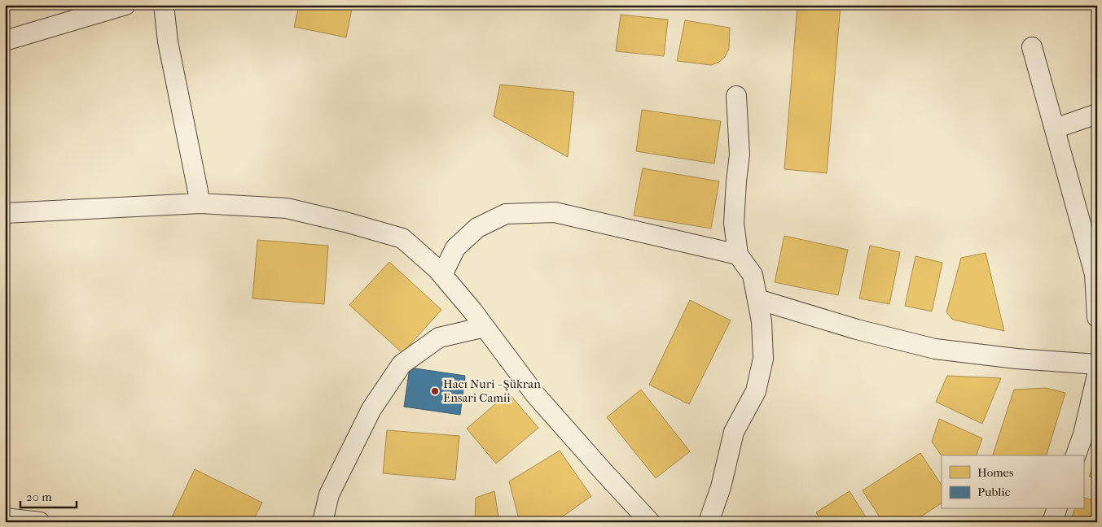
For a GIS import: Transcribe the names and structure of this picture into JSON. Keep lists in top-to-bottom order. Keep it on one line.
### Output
{"places":["Hacı Nuri - Şükran Ensari Camii"],"legend":["Homes","Public"],"scale_bar":"20 m"}
